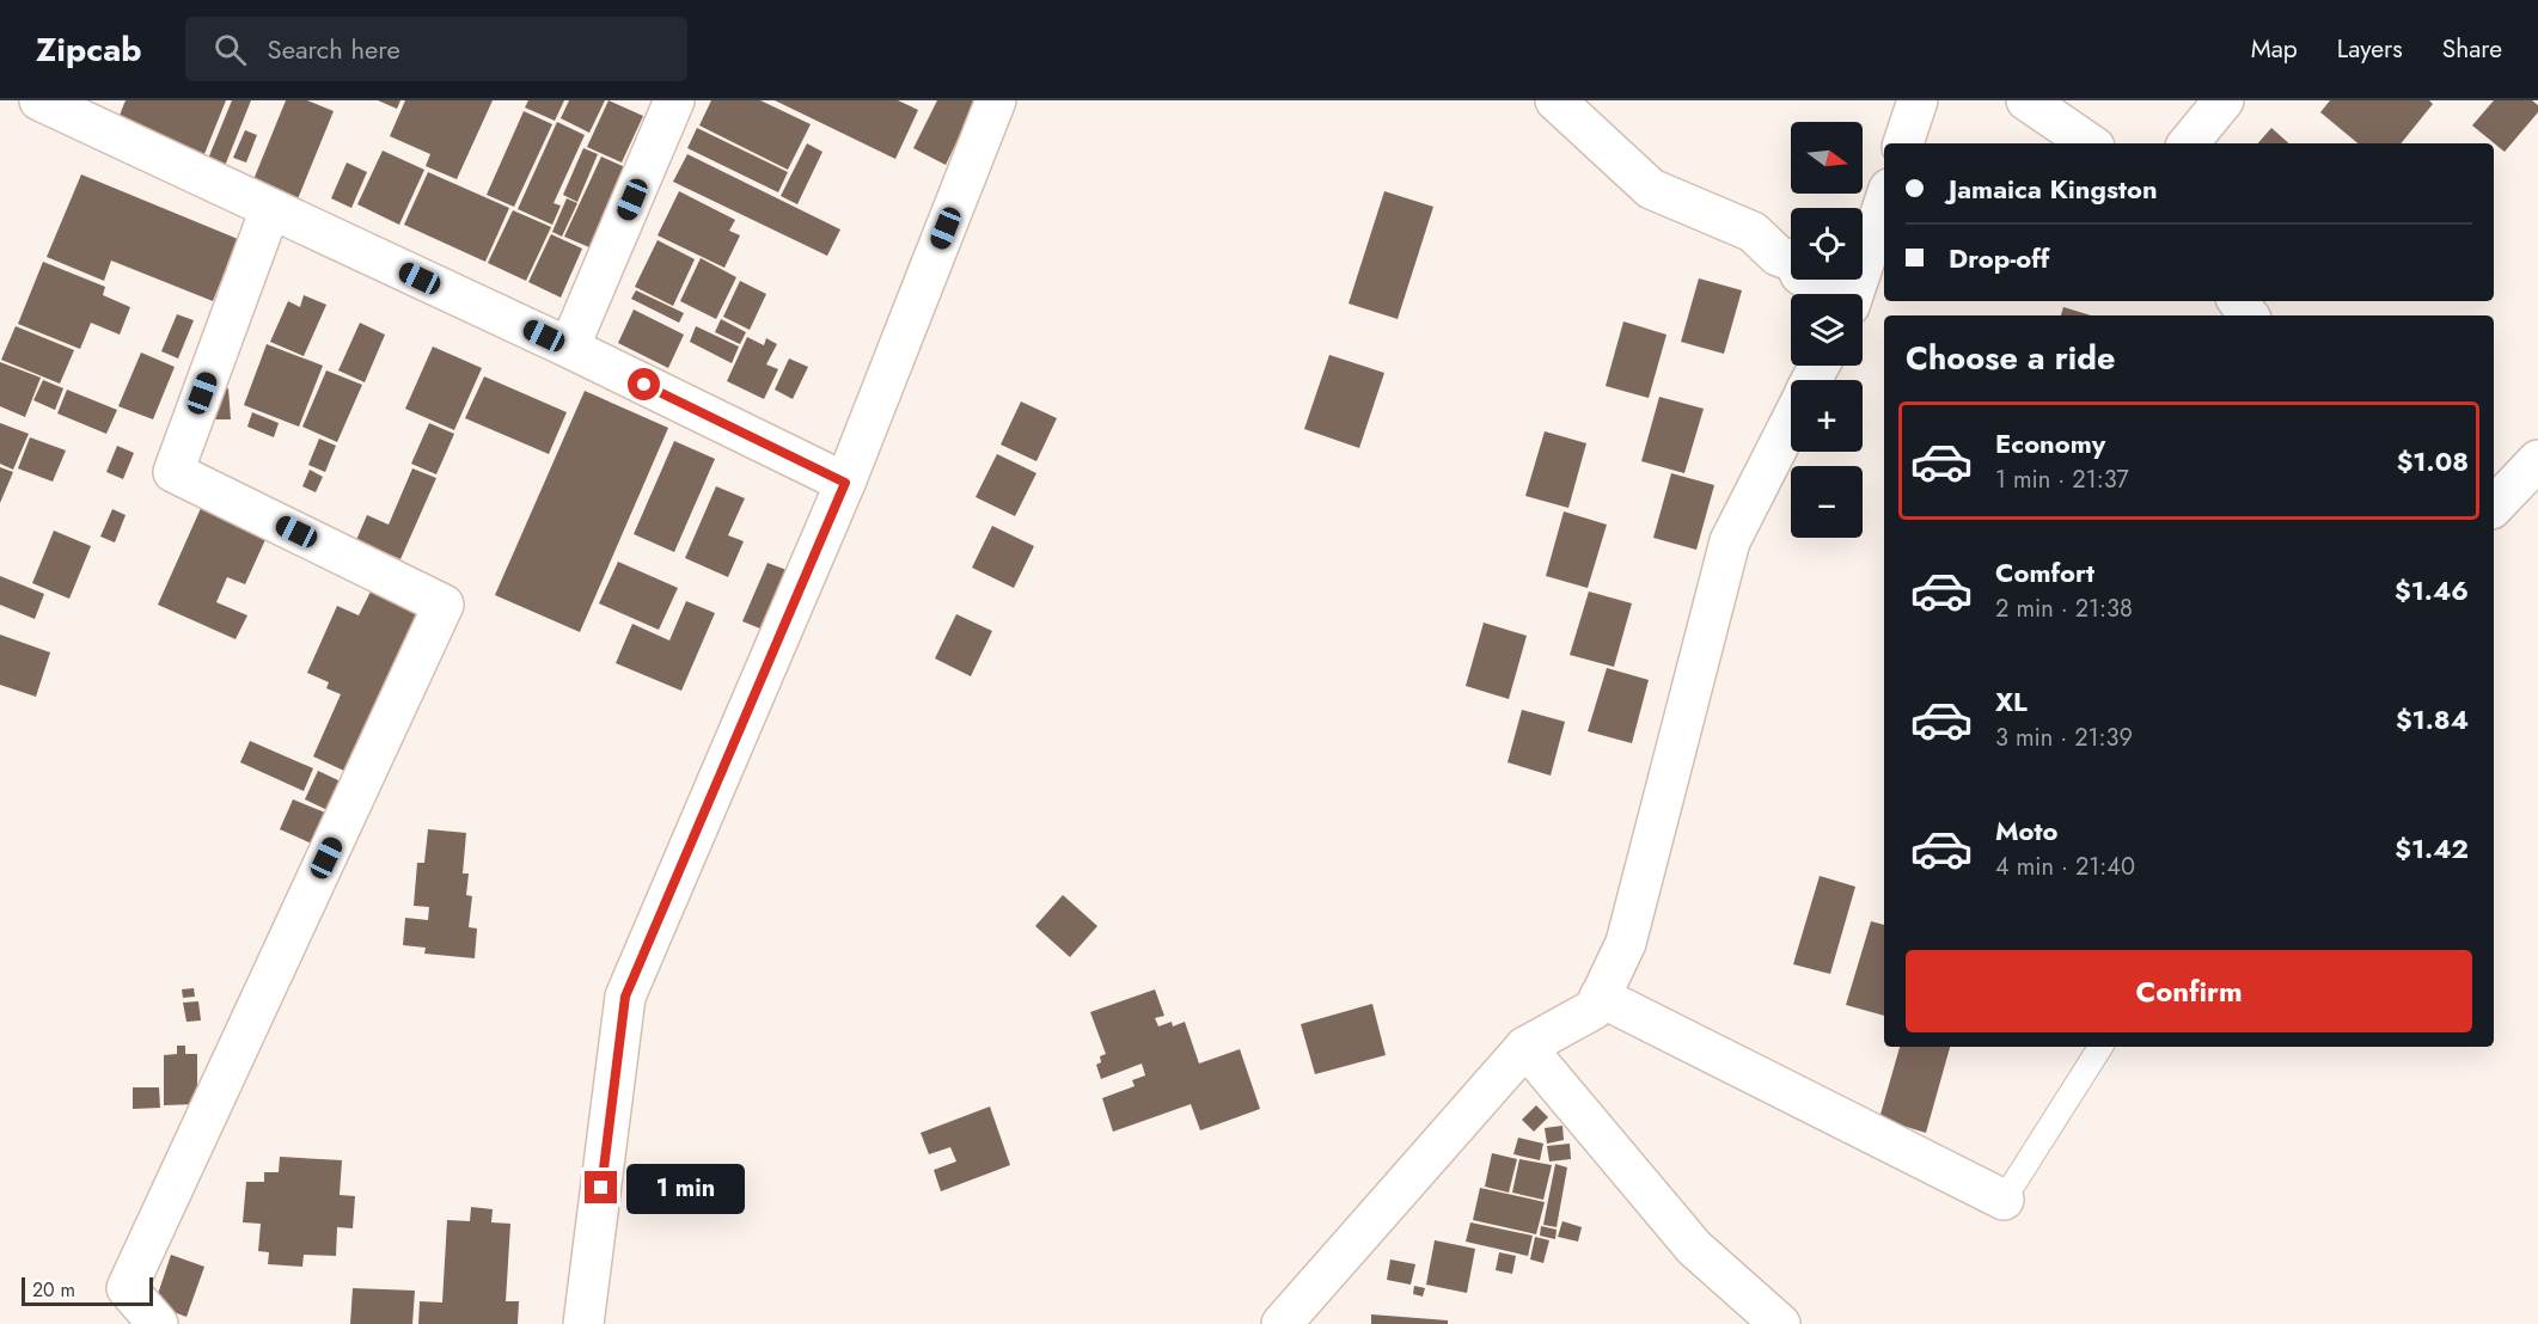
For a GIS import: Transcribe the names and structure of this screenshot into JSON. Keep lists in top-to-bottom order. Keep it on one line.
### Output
{"scale_bar":"20 m","north":"right","page":{"header":"Zipcab","search":"Search here","nav":["Map","Layers","Share"],"map_buttons":["+","−"],"banner":["Jamaica Kingston","Drop-off"],"heading":"Choose a ride","list":[{"name":"Economy","note":"1 min · 21:37","value":"$1.08"},{"name":"Comfort","note":"2 min · 21:38","value":"$1.46"},{"name":"XL","note":"3 min · 21:39","value":"$1.84"},{"name":"Moto","note":"4 min · 21:40","value":"$1.42"}],"buttons":"Confirm","bubble":"1 min","scale":"20 m"}}
